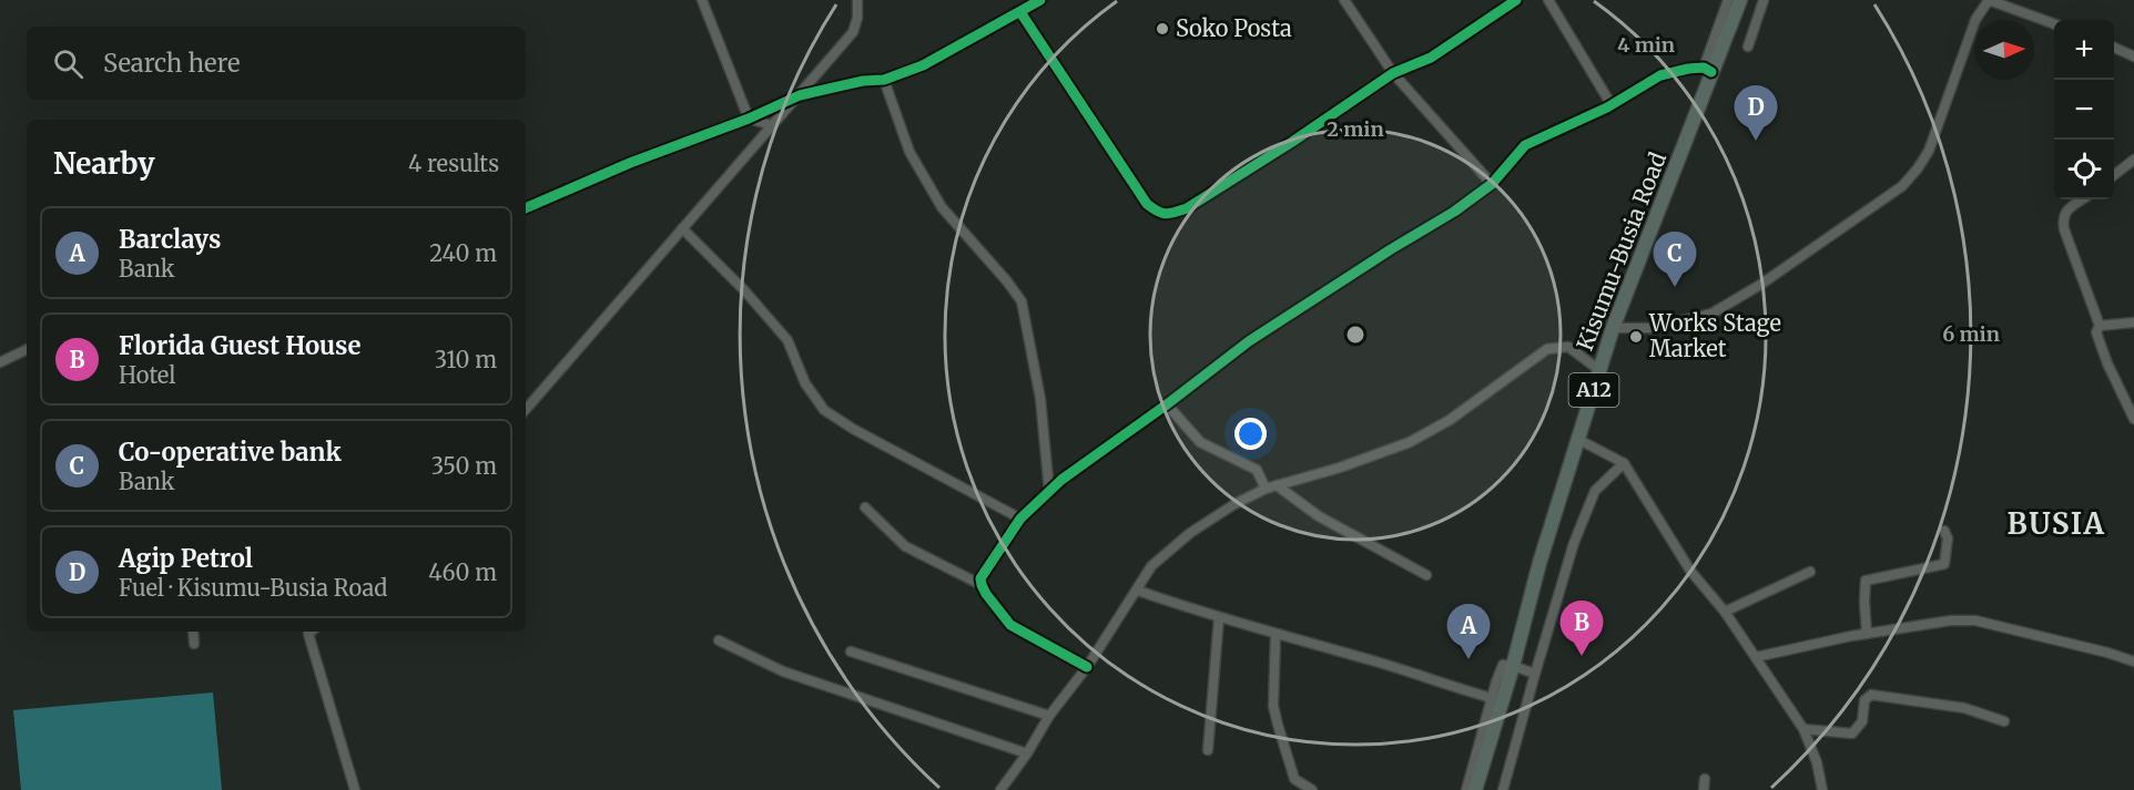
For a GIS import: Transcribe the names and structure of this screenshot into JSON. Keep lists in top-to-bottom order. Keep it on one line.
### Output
{"streets":{"highway":["Kisumu-Busia Road","A12"]},"districts":["BUSIA"],"places":["Soko Posta","Works Stage Market"],"north":"right","page":{"map_buttons":["+","−"],"search":"Search here","pins":["D","C","B","A"],"heading":["Nearby","4 results"],"list":[{"mark":"A","name":"Barclays","note":"Bank","value":"240 m"},{"mark":"B","name":"Florida Guest House","note":"Hotel","value":"310 m"},{"mark":"C","name":"Co-operative bank","note":"Bank","value":"350 m"},{"mark":"D","name":"Agip Petrol","note":"Fuel · Kisumu-Busia Road","value":"460 m"}]},"rings":["4 min","2 min","6 min"]}
